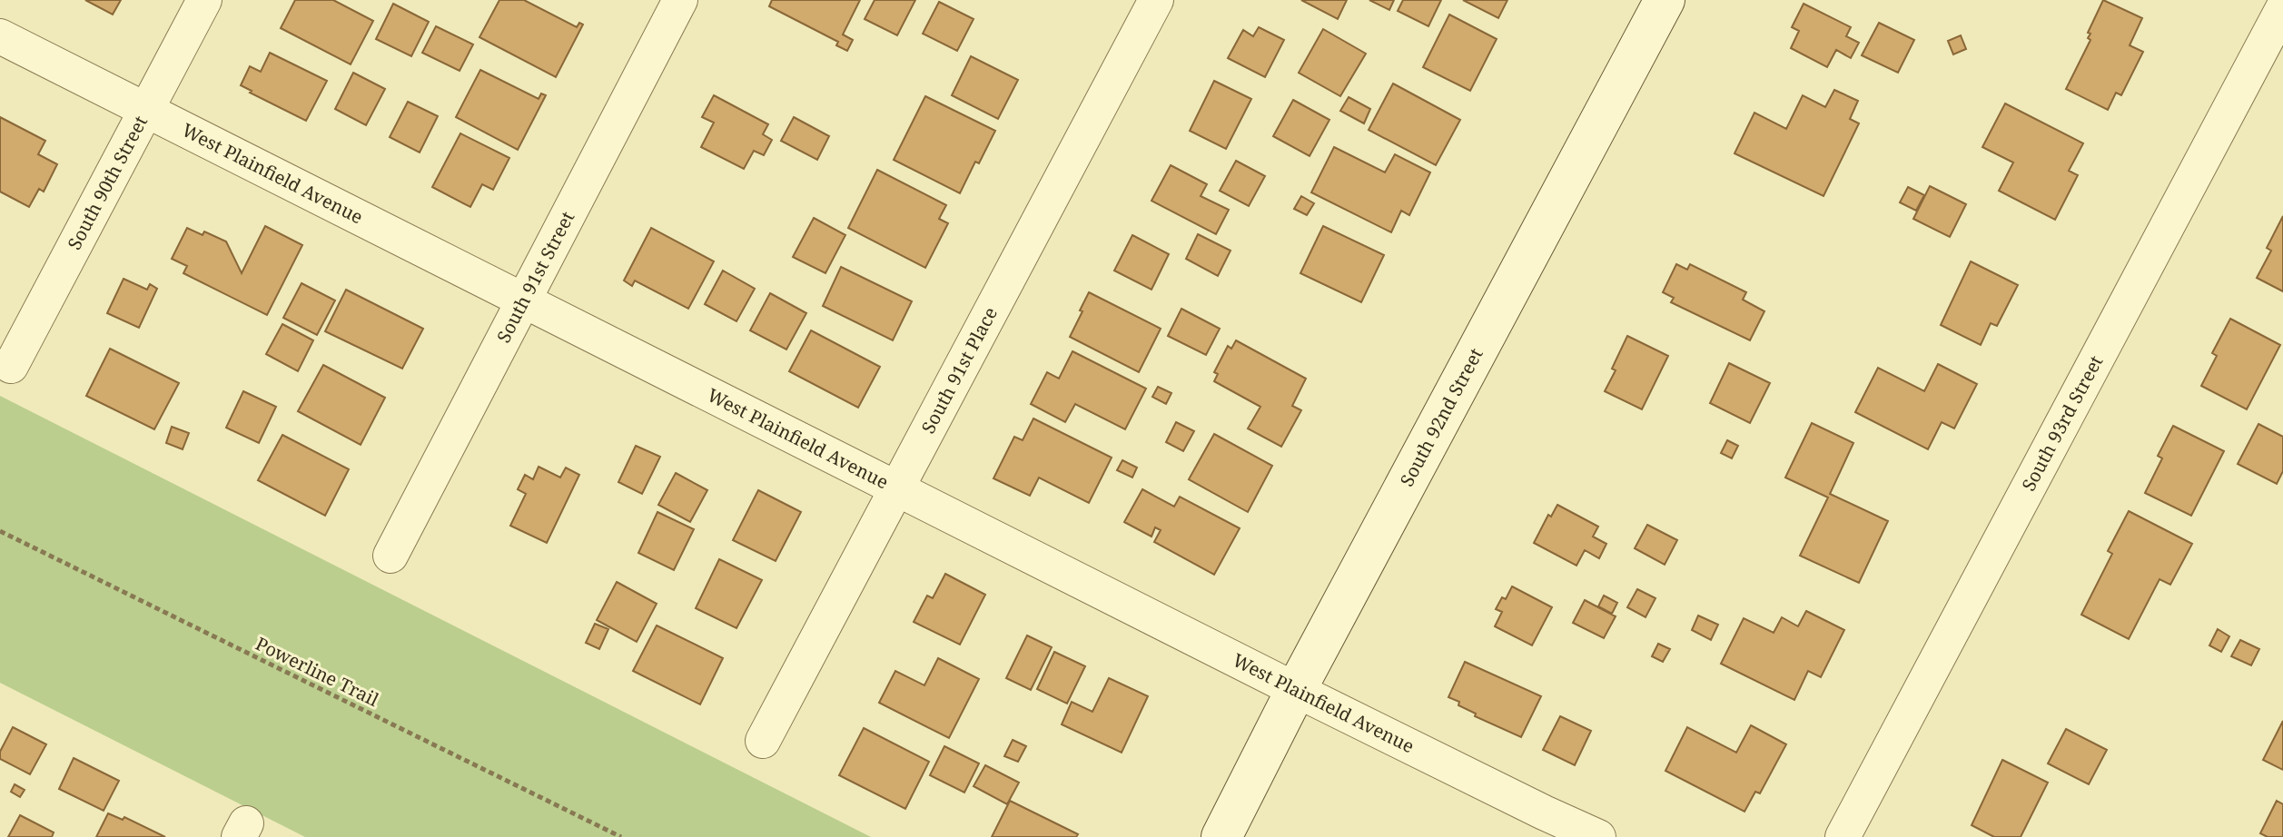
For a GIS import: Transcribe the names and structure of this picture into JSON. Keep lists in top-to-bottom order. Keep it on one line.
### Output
{"streets":{"main road":["South 92nd Street"],"street":["West Plainfield Avenue","South 90th Street","South 91st Street","South 91st Place","South 93rd Street"],"path":["Powerline Trail"]},"crossings":[["West Plainfield Avenue","South 90th Street"],["West Plainfield Avenue","South 91st Street"],["West Plainfield Avenue","South 91st Place"],["West Plainfield Avenue","South 92nd Street"]]}
